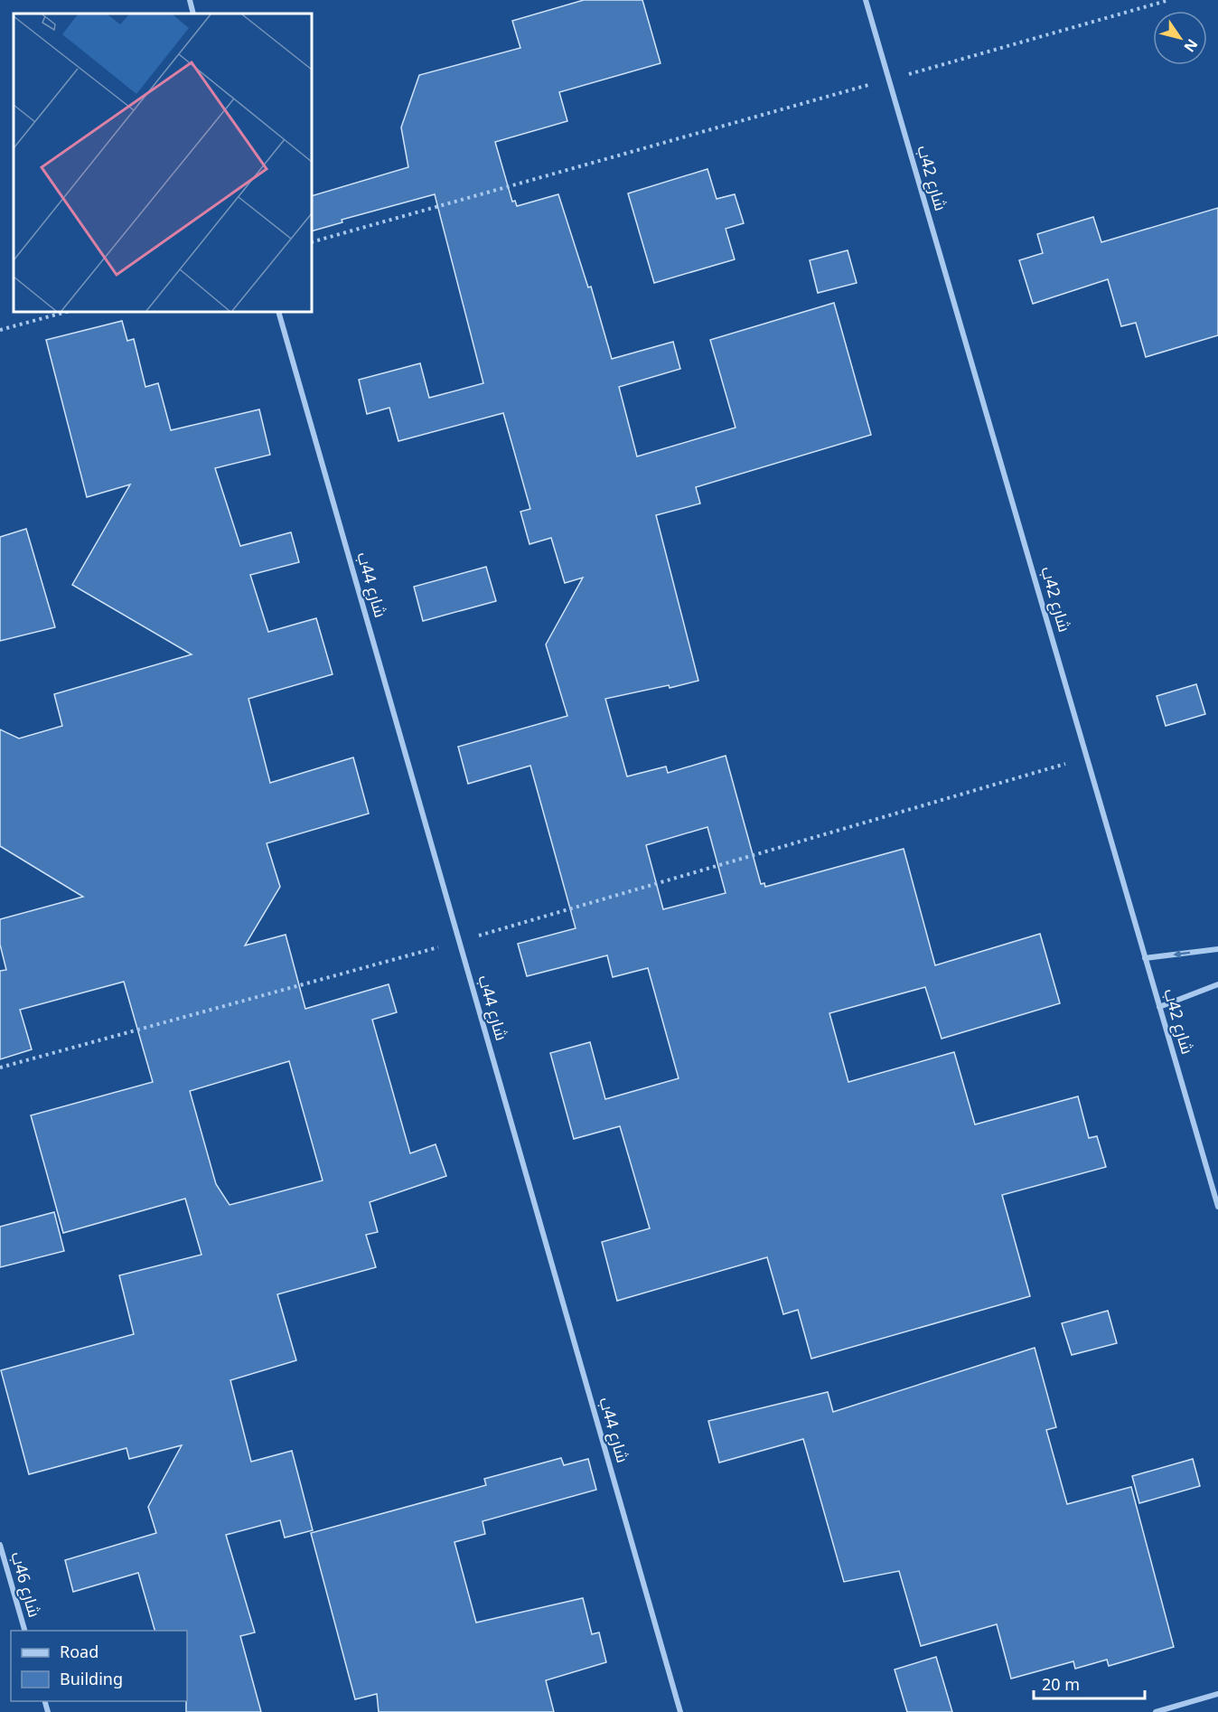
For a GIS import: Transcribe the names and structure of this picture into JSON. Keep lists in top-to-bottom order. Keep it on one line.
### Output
{"streets":{"street":["شارع 42ب","شارع 44ب","شارع 46ب"]},"legend":["Road","Building"],"scale_bar":"20 m","north":"bottom right"}
